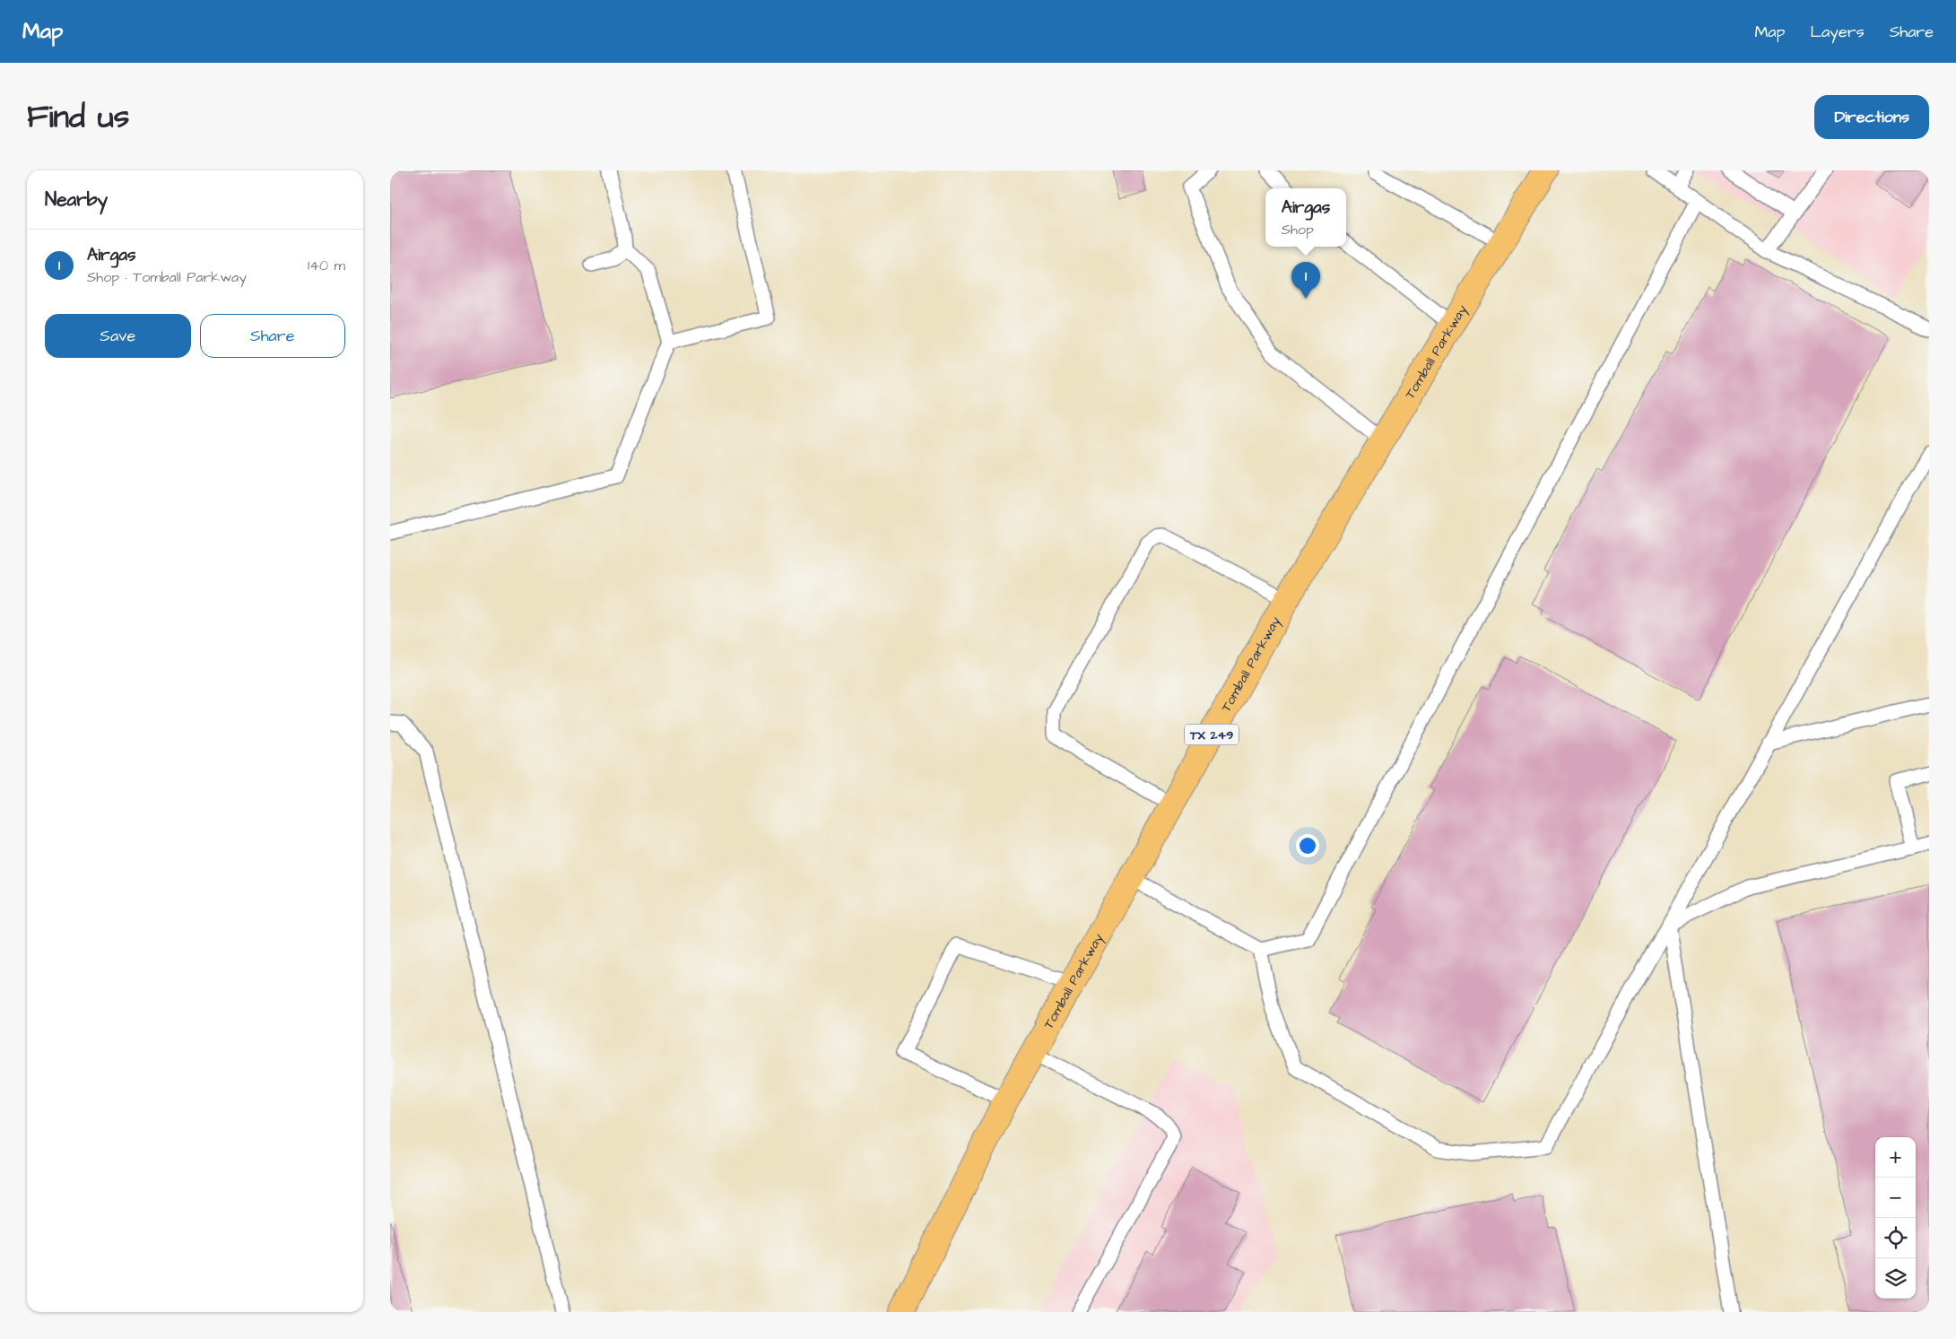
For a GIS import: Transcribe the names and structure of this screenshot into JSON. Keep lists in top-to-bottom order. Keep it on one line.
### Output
{"streets":{"main road":["Tomball Parkway","TX 249"]},"page":{"header":"Map","nav":["Map","Layers","Share"],"title":"Find us","buttons":["Directions",["Save","Share"]],"heading":"Nearby","popup":["Airgas","Shop"],"list":[{"mark":"1","name":"Airgas","note":"Shop · Tomball Parkway","value":"140 m"}],"pins":"1","map_buttons":["+","−"]}}
